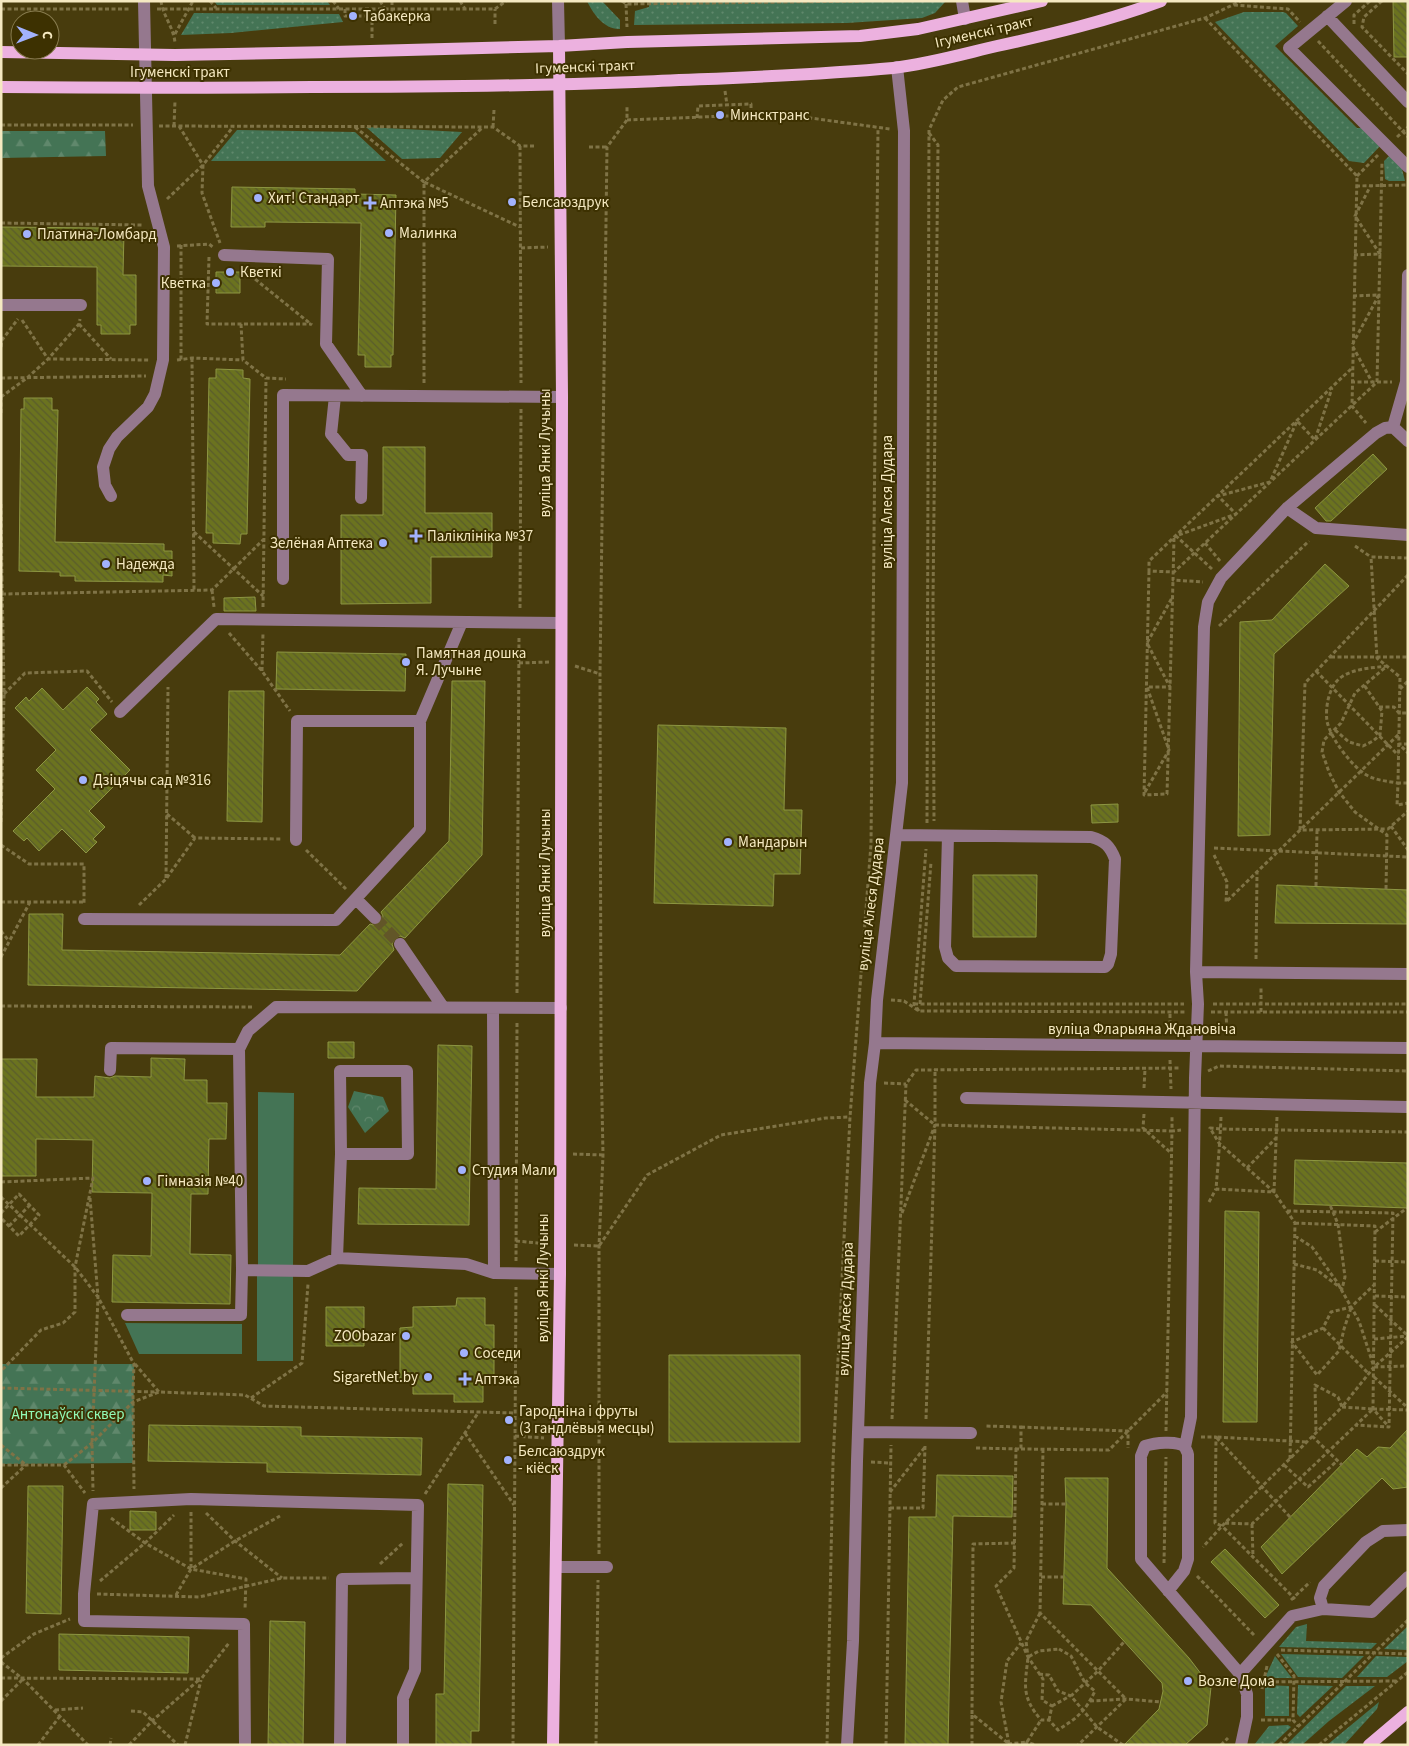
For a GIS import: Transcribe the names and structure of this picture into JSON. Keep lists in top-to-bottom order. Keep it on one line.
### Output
{"streets":{"main road":["Ігуменскі тракт","вуліца Янкі Лучыны"],"street":["вуліца Алеся Дудара","вуліца Фларыяна Ждановіча"]},"crossings":[["Ігуменскі тракт","вуліца Янкі Лучыны"],["Ігуменскі тракт","вуліца Алеся Дудара"],["вуліца Алеся Дудара","вуліца Фларыяна Ждановіча"]],"parks":["Антонаўскі сквер"],"places":{"other":["Табакерка","Минсктранс","Хит! Стандарт","Белсаюздрук","Малинка","Платина-Ломбард","Кветкі","Кветка","Зелёная Аптека","Надежда","Памятная дошка Я. Лучыне","Дзіцячы сад №316","Мандарын","Студия Мали","Гімназія №40","ZOObazar","Соседи","SigaretNet.by","Гародніна і фруты (3 гандлёвыя месцы)","Белсаюздрук - кіёск","Возле Дома"],"health":["Аптэка №5","Паліклініка №37","Аптэка"]},"north":"right"}
